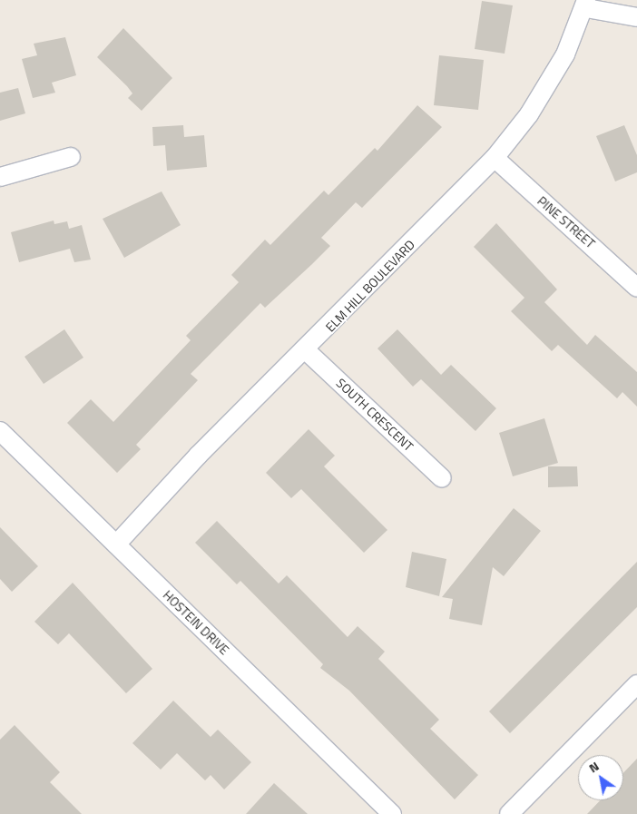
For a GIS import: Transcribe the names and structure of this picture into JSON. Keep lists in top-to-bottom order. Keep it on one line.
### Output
{"streets":{"street":["PINE STREET","ELM HILL BOULEVARD","SOUTH CRESCENT","HOSTEIN DRIVE"]},"crossings":[["PINE STREET","ELM HILL BOULEVARD"],["ELM HILL BOULEVARD","SOUTH CRESCENT"],["ELM HILL BOULEVARD","HOSTEIN DRIVE"]],"north":"top left"}
